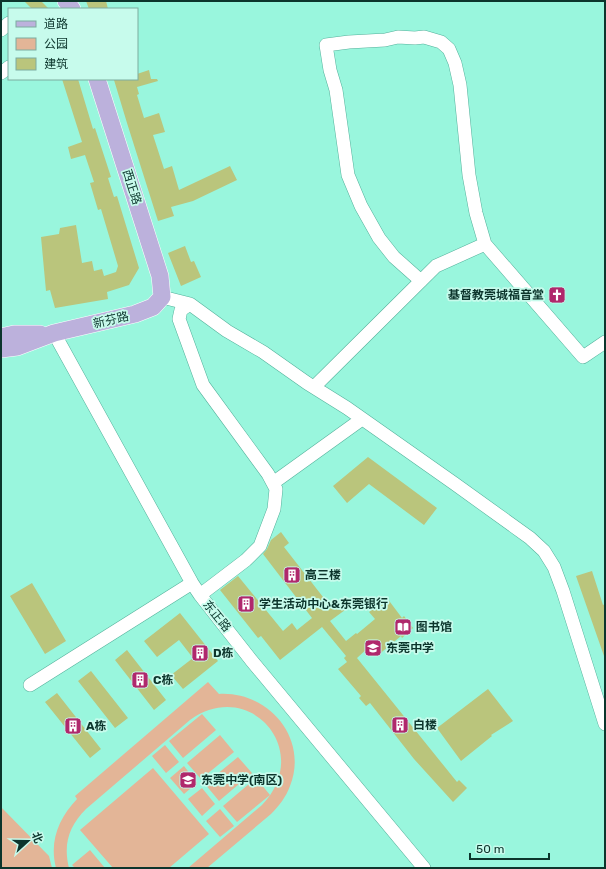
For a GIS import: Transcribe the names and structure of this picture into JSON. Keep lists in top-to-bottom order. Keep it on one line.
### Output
{"streets":{"main road":["西正路","新芬路"],"street":["东正路"]},"crossings":[["西正路","新芬路"],["新芬路","东正路"]],"places":{"church":["基督教莞城福音堂"],"building":["高三楼","学生活动中心&东莞银行","D栋","C栋","白楼","A栋"],"library":["图书馆"],"school or university":["东莞中学","东莞中学(南区)"]},"legend":["道路","公园","建筑"],"scale_bar":"50 m","north":"right"}
